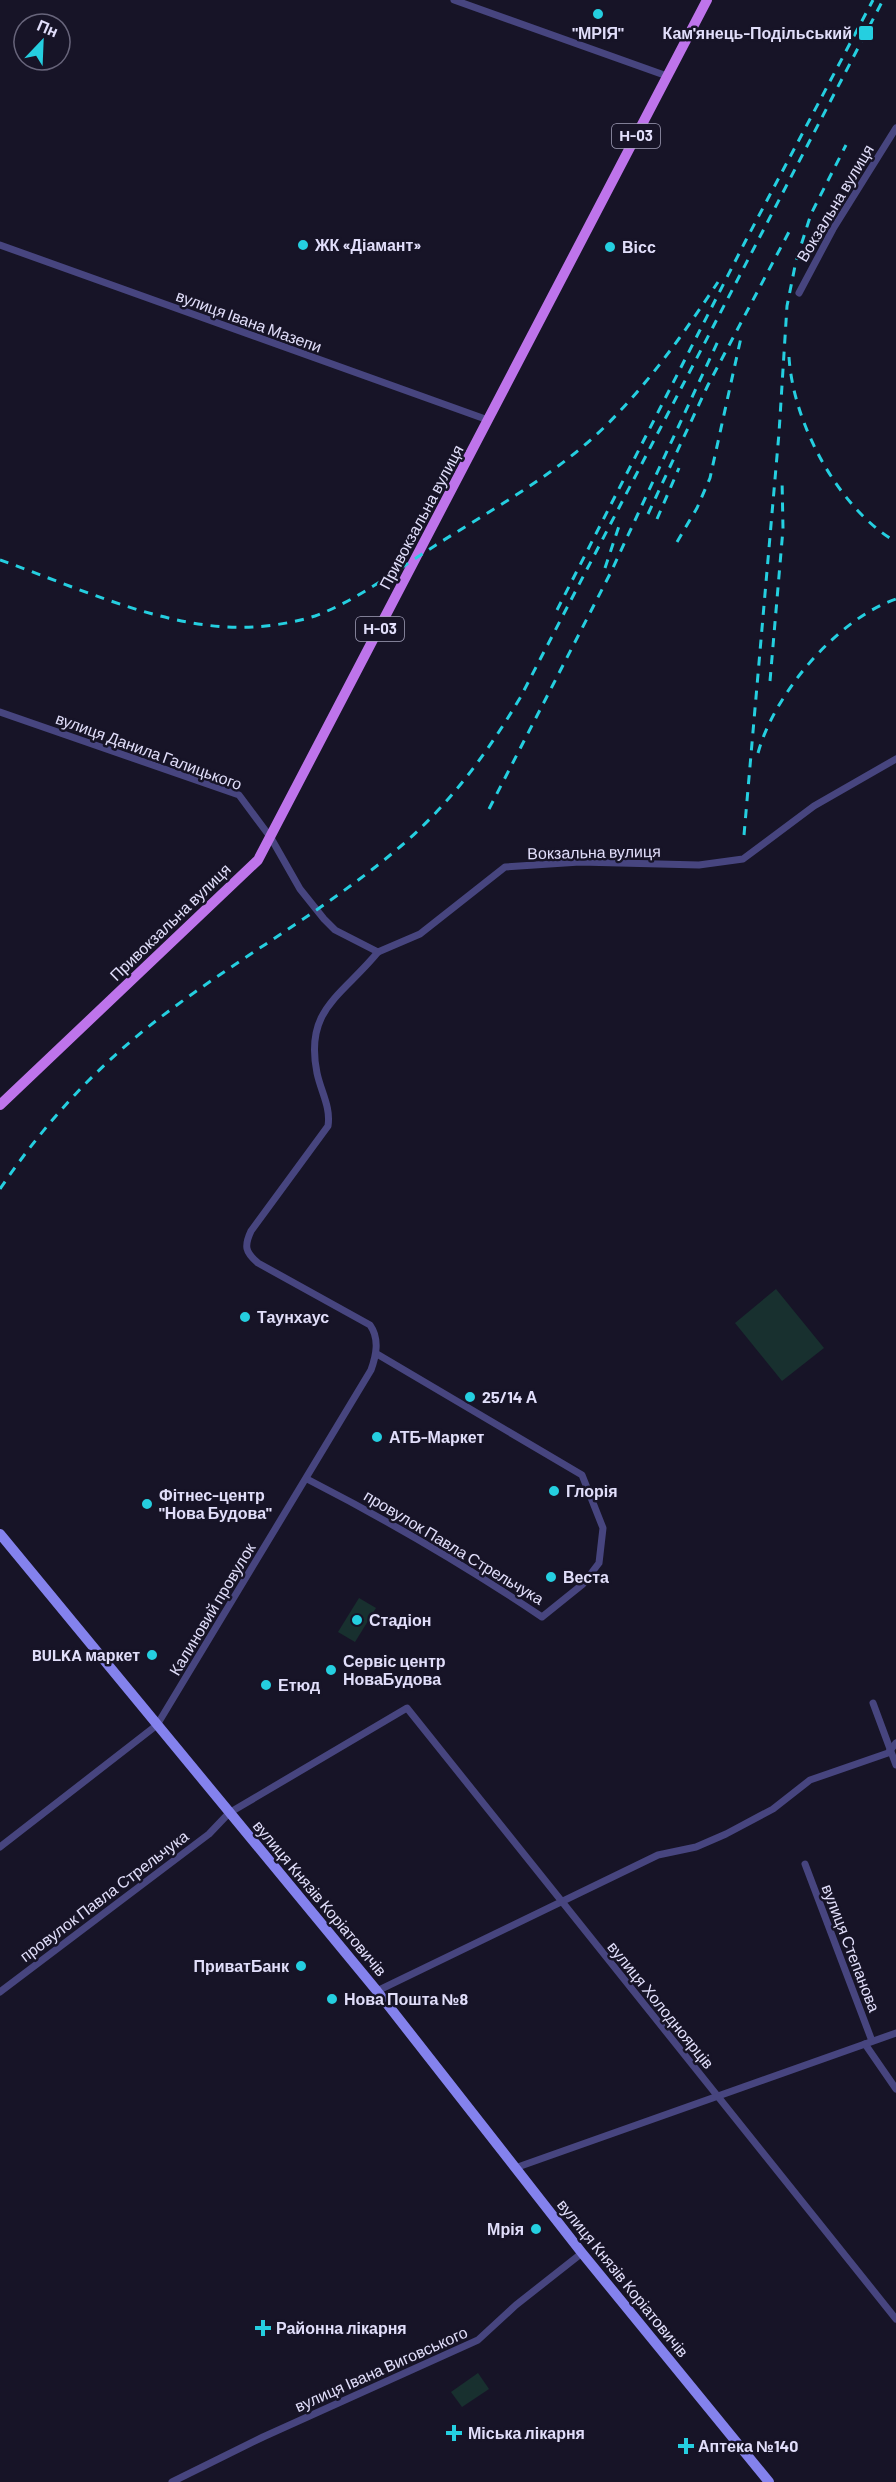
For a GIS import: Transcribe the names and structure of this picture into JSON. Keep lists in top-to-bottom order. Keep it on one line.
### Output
{"streets":{"main road":["Н-03","Привокзальна вулиця","вулиця Князів Коріатовичів"],"street":["Вокзальна вулиця","вулиця Івана Мазепи","вулиця Данила Галицького","провулок Павла Стрельчука","Калиновий провулок","вулиця Степанова","вулиця Холодноярців","вулиця Івана Виговського"]},"crossings":[["вулиця Івана Мазепи","Привокзальна вулиця"],["Привокзальна вулиця","вулиця Данила Галицького"],["провулок Павла Стрельчука","Калиновий провулок"],["провулок Павла Стрельчука","вулиця Князів Коріатовичів"],["провулок Павла Стрельчука","вулиця Холодноярців"],["Калиновий провулок","вулиця Князів Коріатовичів"],["вулиця Князів Коріатовичів","вулиця Івана Виговського"]],"places":{"other":["\"МРІЯ\"","ЖК «Діамант»","Вісс","Таунхаус","25/14 А","АТБ-Маркет","Глорія","Фітнес-центр \"Нова Будова\"","Веста","Стадіон","BULKA маркет","Сервіс центр НоваБудова","Етюд","ПриватБанк","Нова Пошта №8","Мрія"],"transit":["Кам'янець-Подільський"],"health":["Районна лікарня","Міська лікарня","Аптека №140"]},"north":"top right"}
